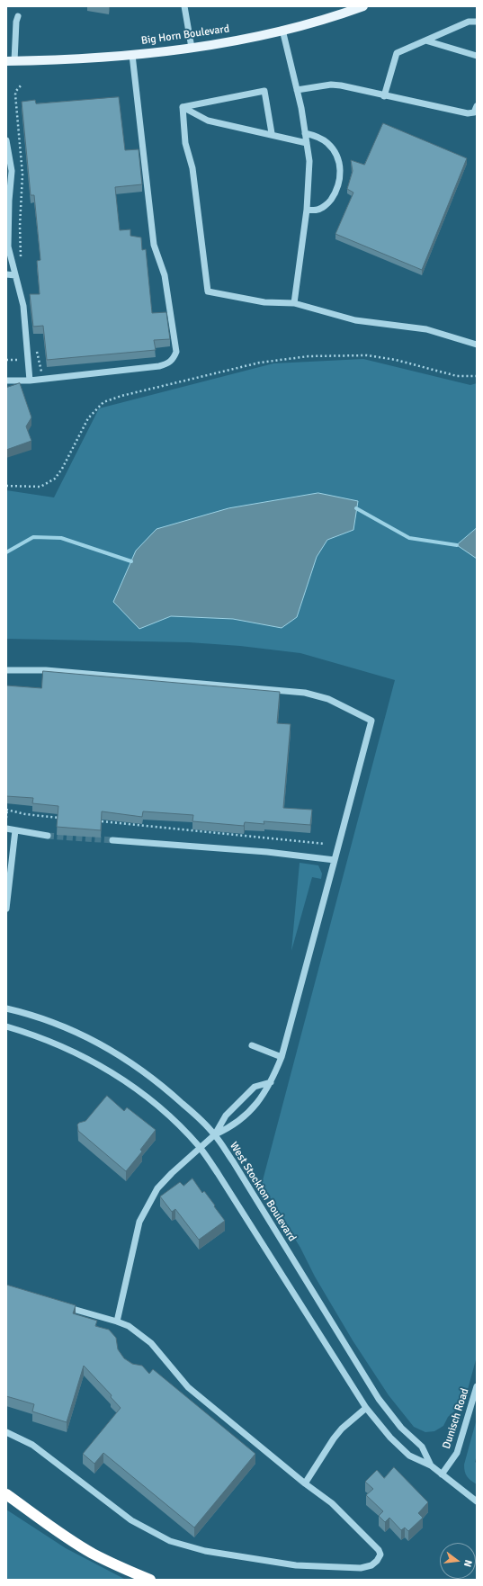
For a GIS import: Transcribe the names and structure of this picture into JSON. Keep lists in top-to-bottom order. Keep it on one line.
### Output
{"streets":{"main road":["Big Horn Boulevard"],"street":["West Stockton Boulevard","Dunisch Road"]},"crossings":[["West Stockton Boulevard","Dunisch Road"]],"north":"right"}
